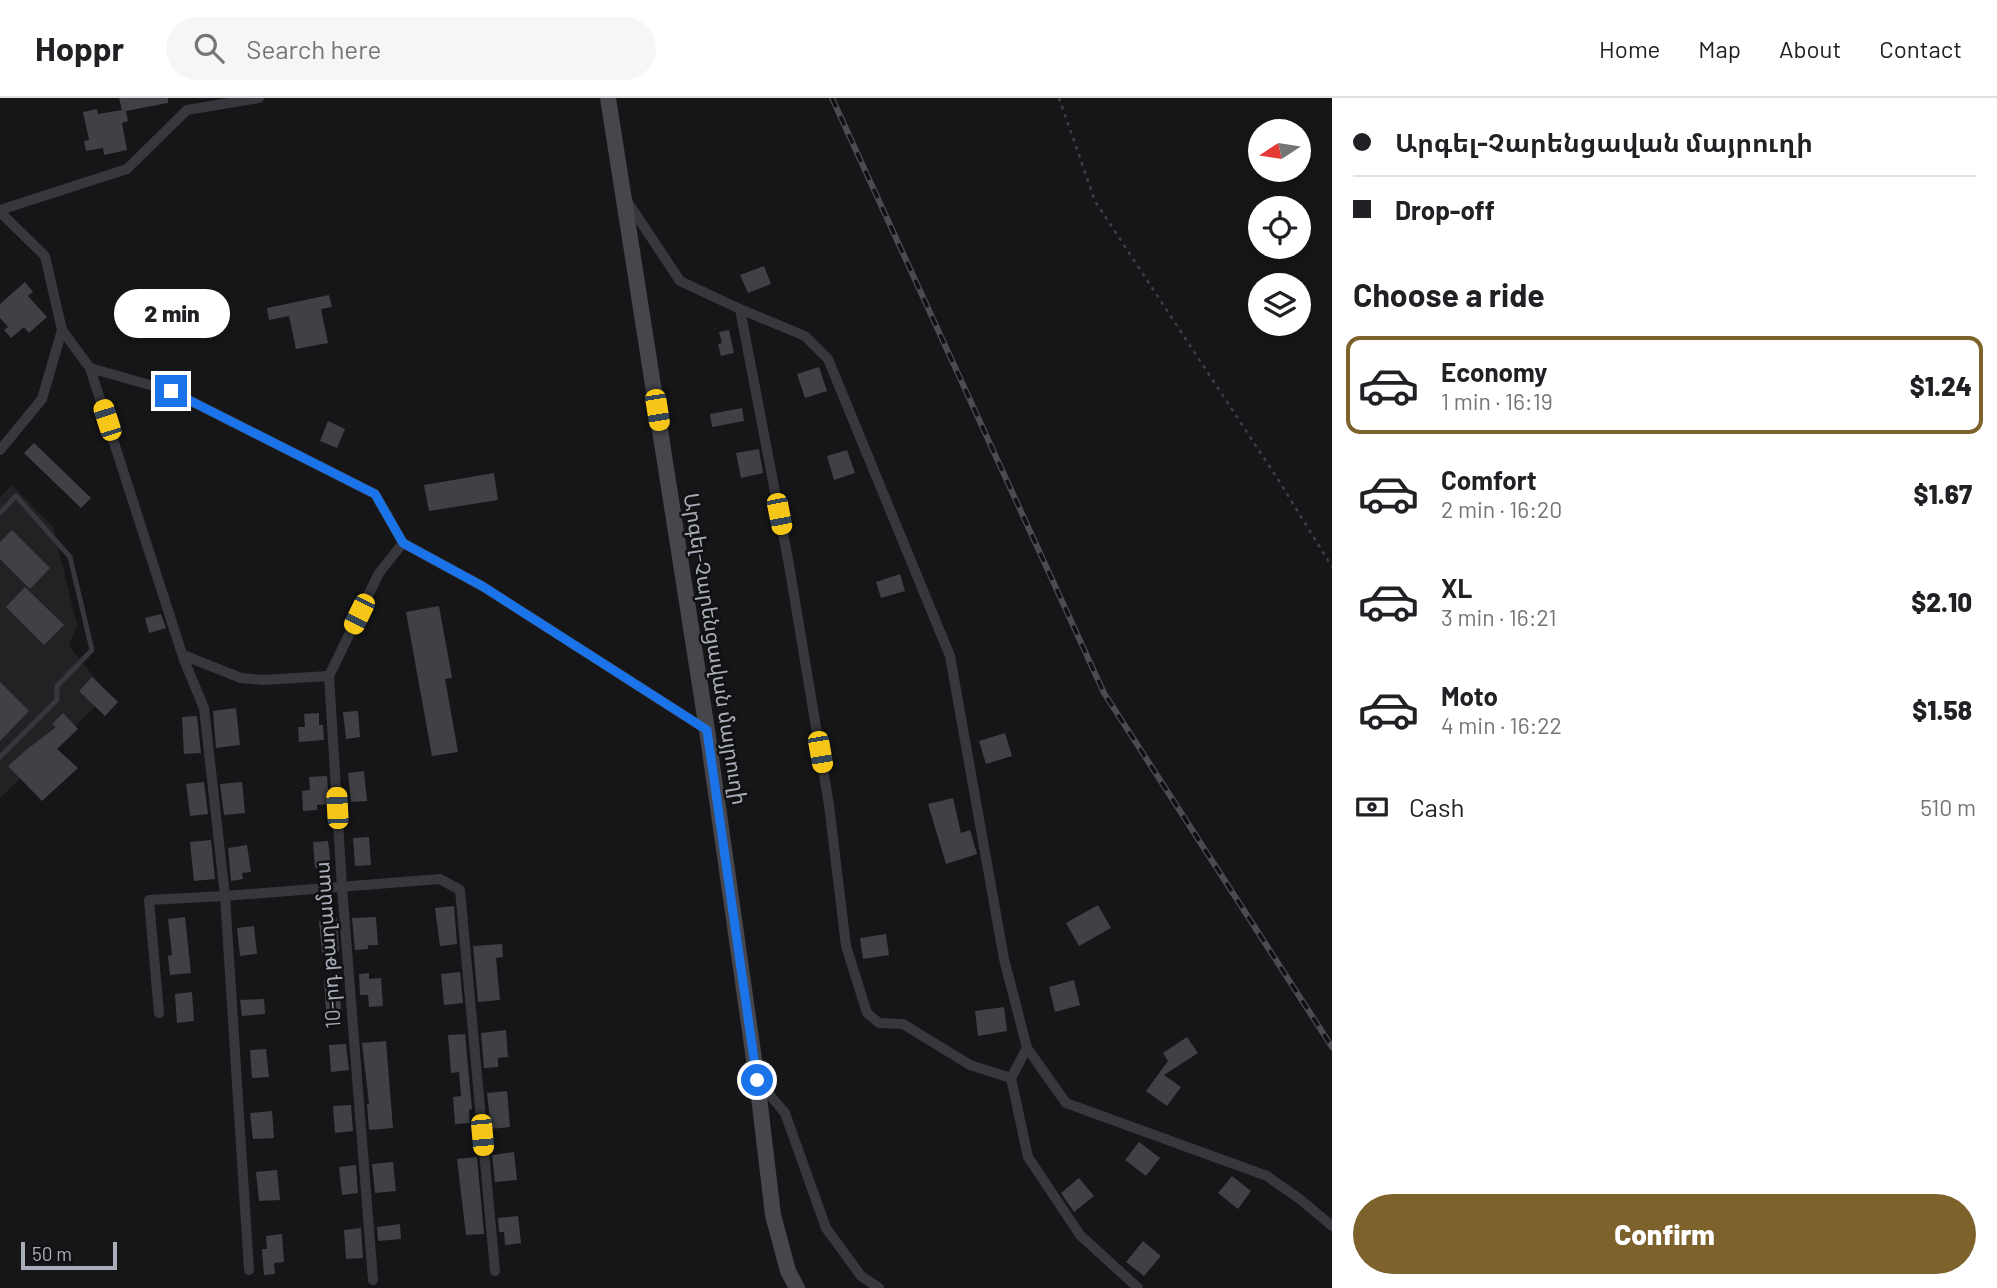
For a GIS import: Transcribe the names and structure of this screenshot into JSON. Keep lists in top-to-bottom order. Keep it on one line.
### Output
{"streets":{"main road":["Արգել-Չարենցավան մայրուղի"],"street":["10-րդ թաղամաս"]},"scale_bar":"50 m","north":"left","page":{"header":"Hoppr","search":"Search here","nav":["Home","Map","About","Contact"],"banner":["Արգել-Չարենցավան մայրուղի","Drop-off"],"heading":"Choose a ride","bubble":"2 min","list":[{"name":"Economy","note":"1 min · 16:19","value":"$1.24"},{"name":"Comfort","note":"2 min · 16:20","value":"$1.67"},{"name":"XL","note":"3 min · 16:21","value":"$2.10"},{"name":"Moto","note":"4 min · 16:22","value":"$1.58"}],"pay":["Cash","510 m"],"buttons":"Confirm","scale":"50 m"}}
